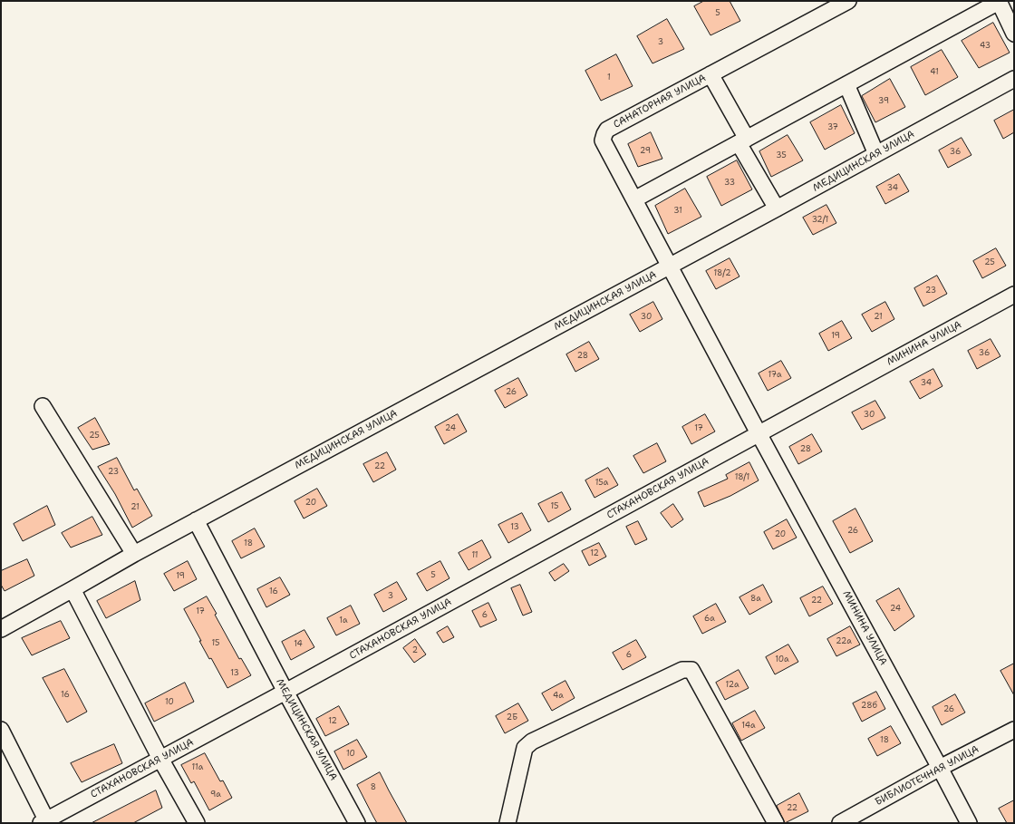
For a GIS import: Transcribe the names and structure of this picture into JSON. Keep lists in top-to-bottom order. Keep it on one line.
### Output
{"streets":{"street":["САНАТОРНАЯ УЛИЦА","МЕДИЦИНСКАЯ УЛИЦА","МИНИНА УЛИЦА","СТАХАНОВСКАЯ УЛИЦА","БИБЛИОТЕЧНАЯ УЛИЦА"]},"crossings":[["САНАТОРНАЯ УЛИЦА","МЕДИЦИНСКАЯ УЛИЦА"],["САНАТОРНАЯ УЛИЦА","МИНИНА УЛИЦА"],["МЕДИЦИНСКАЯ УЛИЦА","МИНИНА УЛИЦА"],["МЕДИЦИНСКАЯ УЛИЦА","СТАХАНОВСКАЯ УЛИЦА"],["МИНИНА УЛИЦА","СТАХАНОВСКАЯ УЛИЦА"],["МИНИНА УЛИЦА","БИБЛИОТЕЧНАЯ УЛИЦА"]],"house_numbers":["5","3","43","41","1","39","37","29","36","35","33","34","31","32/1","25","18/2","23","30","21","19","36","28","17а","34","26","30","24","17","25","28","22","23","18/1","15а","20","15","21","13","26","20","18","12","11","5","19","16","3","8а","22","24","17","6","6а","1а","22а","15","14","2","6","10а","13","12а","16","4а","10","28б","26","2Б","12","14а","18","10","11а","8","9а","22"]}
